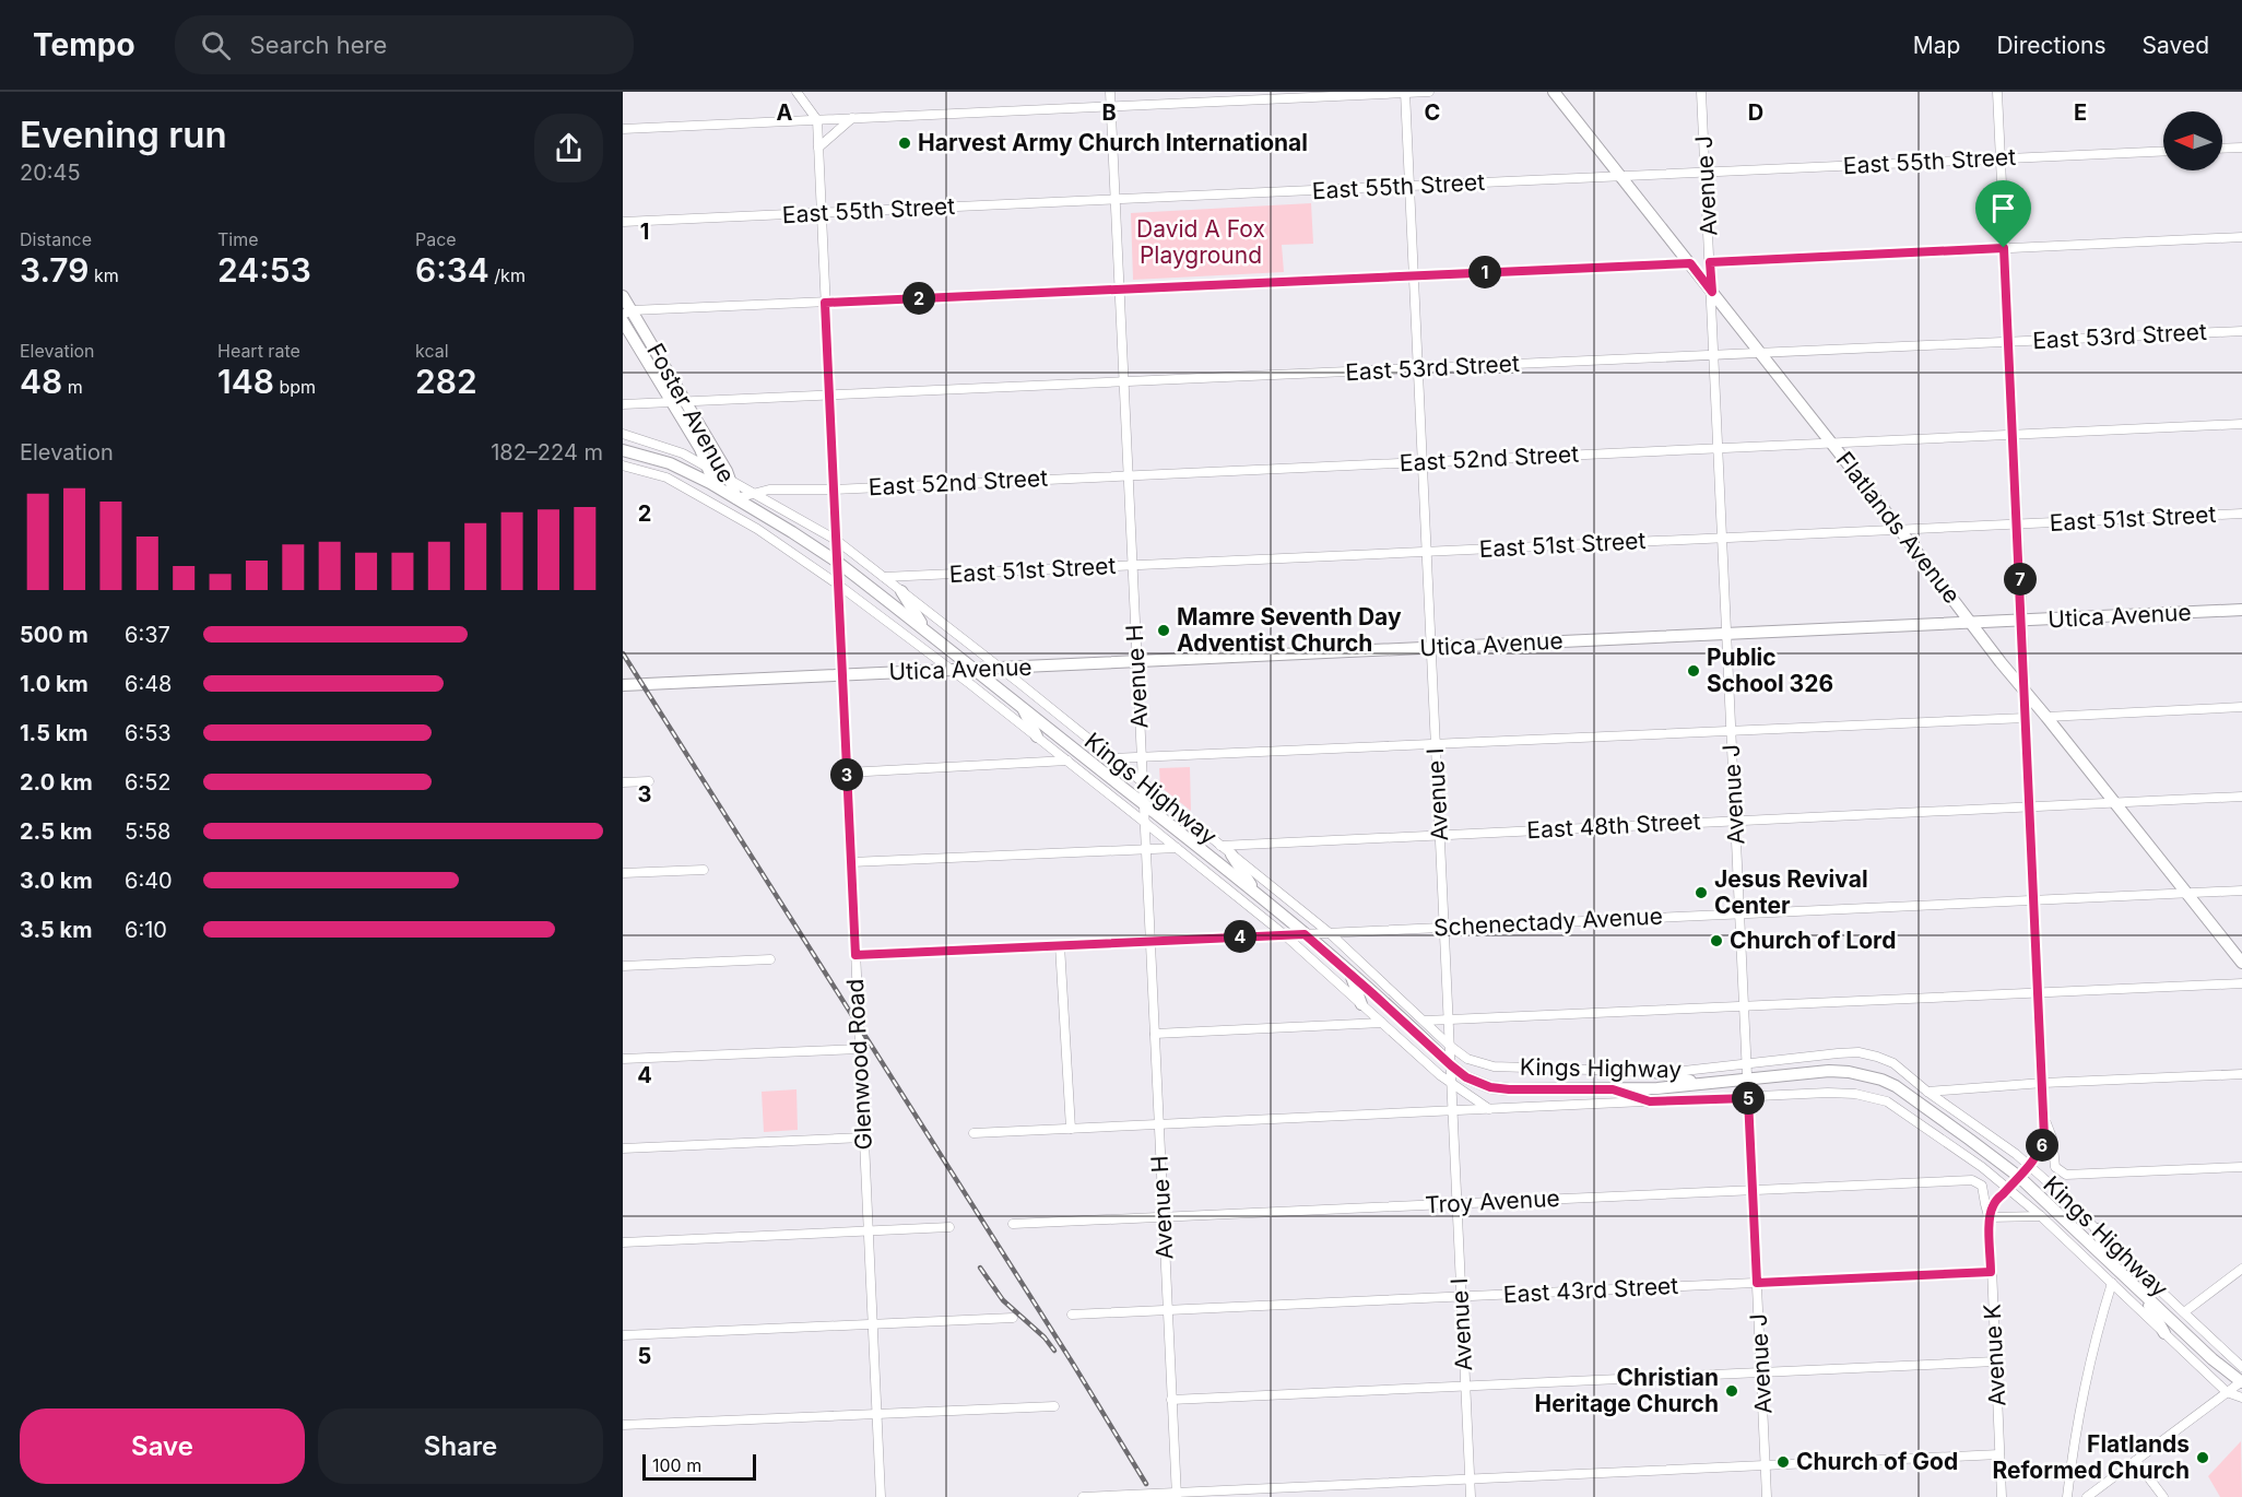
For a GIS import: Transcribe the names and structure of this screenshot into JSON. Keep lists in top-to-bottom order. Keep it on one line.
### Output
{"streets":{"main road":["Foster Avenue","Flatlands Avenue","Utica Avenue","Kings Highway"],"street":["East 55th Street","Avenue J","East 53rd Street","East 52nd Street","East 51st Street","Avenue H","Avenue I","East 48th Street","Schenectady Avenue","Glenwood Road","Troy Avenue","East 43rd Street","Avenue K"]},"crossings":[["East 55th Street","Avenue J"],["East 55th Street","Flatlands Avenue"],["East 55th Street","Avenue H"],["East 55th Street","Avenue I"],["East 55th Street","Glenwood Road"],["Avenue J","East 53rd Street"],["Avenue J","East 52nd Street"],["Avenue J","East 51st Street"],["Avenue J","Flatlands Avenue"],["Avenue J","Utica Avenue"],["Avenue J","Kings Highway"],["Avenue J","East 48th Street"],["Avenue J","Schenectady Avenue"],["Avenue J","Troy Avenue"],["Avenue J","East 43rd Street"],["East 53rd Street","Foster Avenue"],["East 53rd Street","Flatlands Avenue"],["East 53rd Street","Avenue H"],["East 53rd Street","Avenue I"],["East 53rd Street","Glenwood Road"],["Foster Avenue","East 52nd Street"],["Foster Avenue","Kings Highway"],["East 52nd Street","Flatlands Avenue"],["East 52nd Street","Avenue H"],["East 52nd Street","Kings Highway"],["East 52nd Street","Avenue I"],["East 52nd Street","Glenwood Road"],["East 51st Street","Flatlands Avenue"],["East 51st Street","Avenue H"],["East 51st Street","Kings Highway"],["East 51st Street","Avenue I"],["Flatlands Avenue","Utica Avenue"],["Flatlands Avenue","East 48th Street"],["Flatlands Avenue","Schenectady Avenue"],["Utica Avenue","Avenue H"],["Utica Avenue","Kings Highway"],["Utica Avenue","Avenue I"],["Utica Avenue","Glenwood Road"],["Avenue H","Kings Highway"],["Avenue H","Schenectady Avenue"],["Avenue H","Troy Avenue"],["Avenue H","East 43rd Street"],["Kings Highway","Avenue I"],["Kings Highway","East 48th Street"],["Kings Highway","Schenectady Avenue"],["Kings Highway","Glenwood Road"],["Avenue I","East 48th Street"],["Avenue I","Schenectady Avenue"],["Avenue I","Troy Avenue"],["Avenue I","East 43rd Street"],["Schenectady Avenue","Glenwood Road"],["Troy Avenue","Avenue K"],["East 43rd Street","Avenue K"]],"parks":["David A Fox Playground"],"places":["Harvest Army Church International","Mamre Seventh Day Adventist Church","Public School 326","Jesus Revival Center","Church of Lord","Christian Heritage Church","Flatlands Reformed Church","Church of God"],"scale_bar":"100 m","north":"left","page":{"header":"Tempo","search":"Search here","nav":["Map","Directions","Saved"],"heading":["Evening run","20:45"],"stats":[["Distance","3.79 km"],["Time","24:53"],["Pace","6:34 /km"],["Elevation","48 m"],["Heart rate","148 bpm"],["kcal","282"]],"pins":["1","2","7","3","4","5","6"],"chart":["Elevation","182–224 m"],"list":[{"name":"500 m","note":"6:37"},{"name":"1.0 km","note":"6:48"},{"name":"1.5 km","note":"6:53"},{"name":"2.0 km","note":"6:52"},{"name":"2.5 km","note":"5:58"},{"name":"3.0 km","note":"6:40"},{"name":"3.5 km","note":"6:10"}],"buttons":["Save","Share"],"scale":"100 m"},"grid":{"columns":["A","B","C","D","E"],"rows":["1","2","3","4","5"]}}
